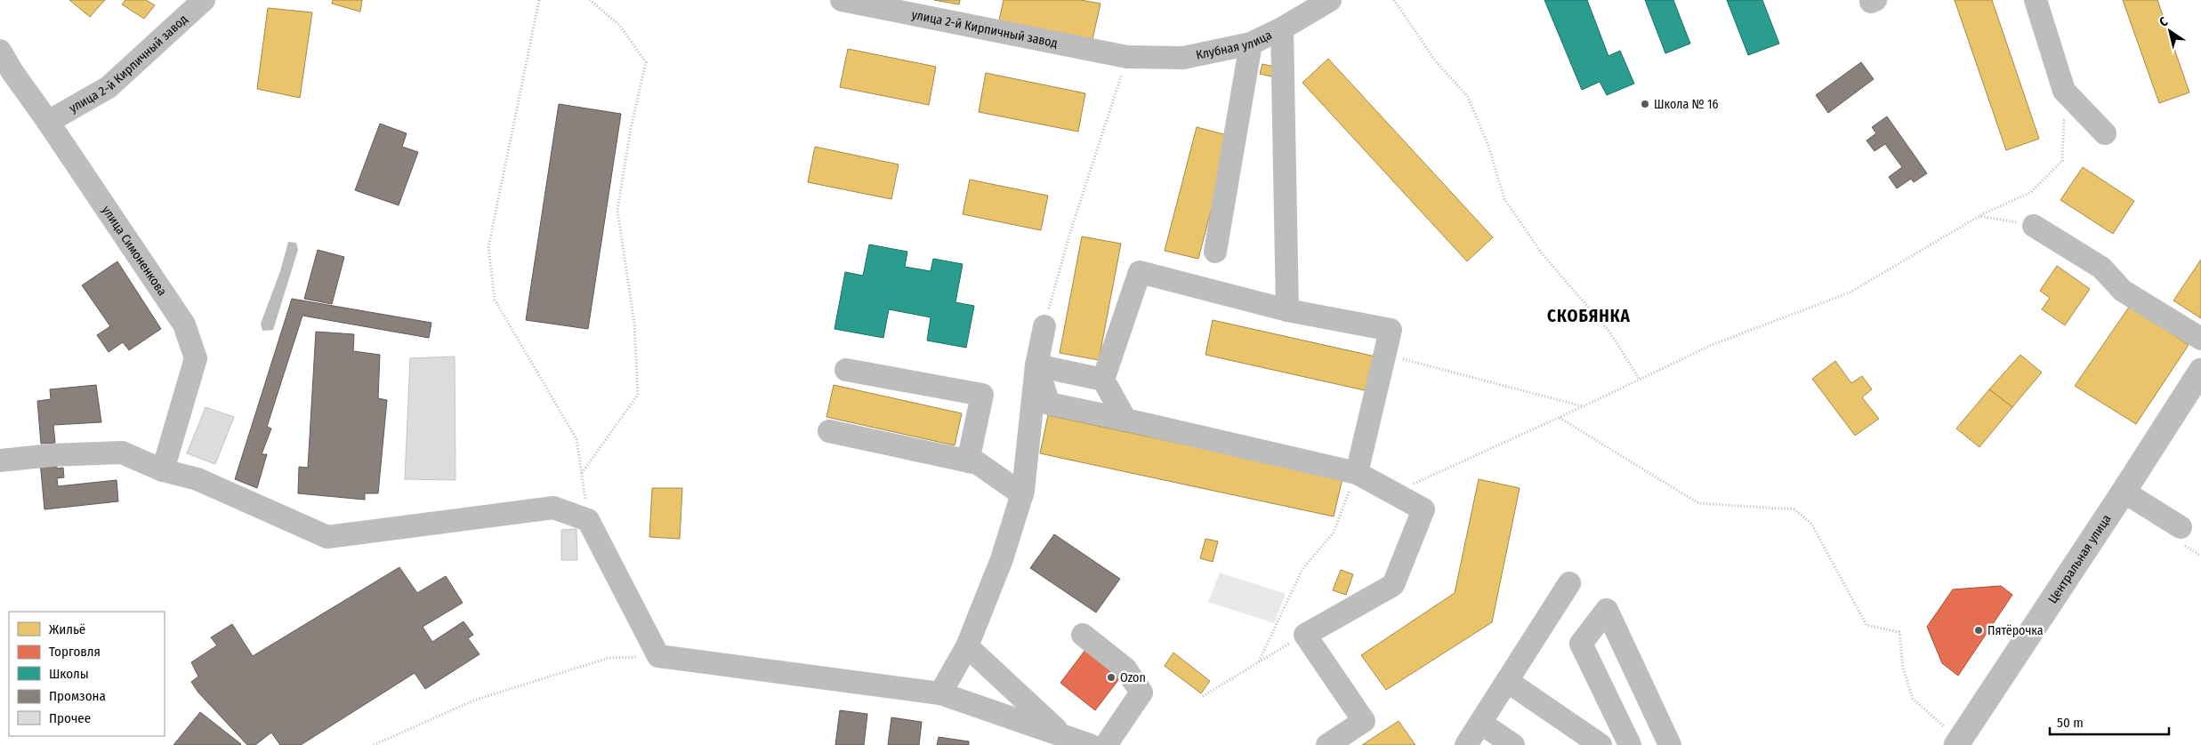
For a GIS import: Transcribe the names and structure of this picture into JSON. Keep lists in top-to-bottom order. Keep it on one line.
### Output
{"streets":{"main road":["Центральная улица"],"street":["улица 2-й Кирпичный завод","Клубная улица","улица Симоненкова"]},"crossings":[["улица 2-й Кирпичный завод","Клубная улица"],["улица 2-й Кирпичный завод","улица Симоненкова"]],"districts":["СКОБЯНКА"],"places":["Школа № 16","Пятёрочка","Ozon"],"legend":["Жильё","Торговля","Школы","Промзона","Прочее"],"scale_bar":"50 m","north":"top left"}
